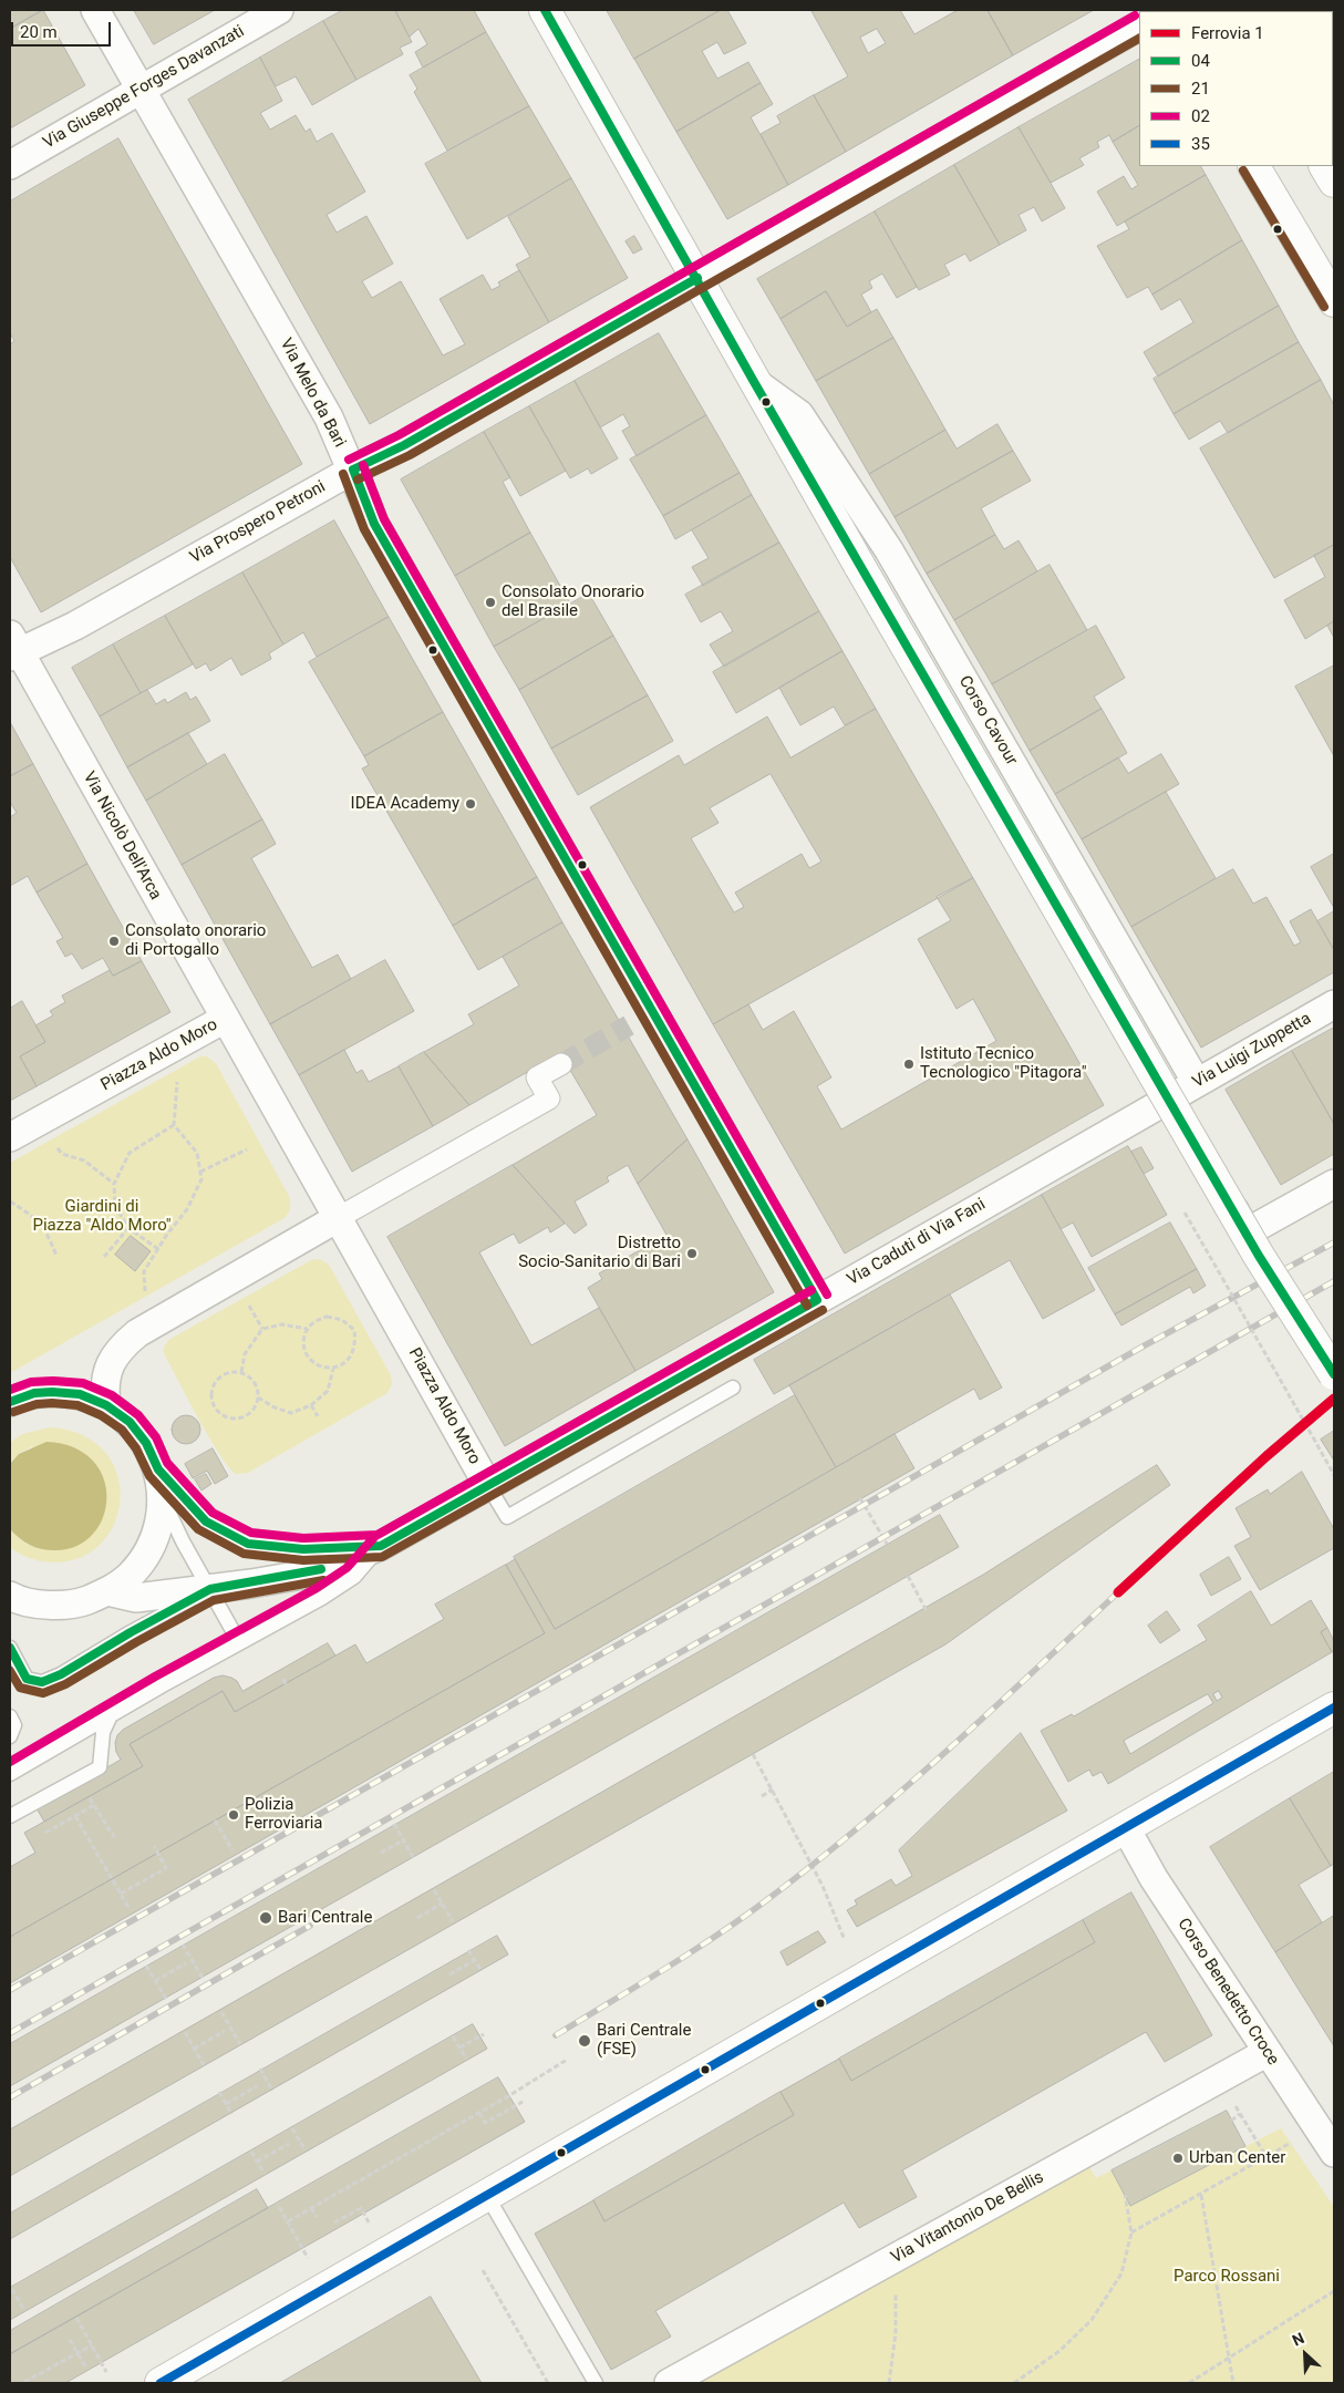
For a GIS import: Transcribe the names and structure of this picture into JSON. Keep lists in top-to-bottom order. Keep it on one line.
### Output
{"streets":{"main road":["Corso Cavour"],"street":["Via Giuseppe Forges Davanzati","Via Melo da Bari","Via Prospero Petroni","Via Nicolò Dell'Arca","Via Luigi Zuppetta","Piazza Aldo Moro","Via Caduti di Via Fani","Corso Benedetto Croce","Via Vitantonio De Bellis"]},"crossings":[["Via Giuseppe Forges Davanzati","Via Melo da Bari"],["Via Melo da Bari","Via Prospero Petroni"],["Via Melo da Bari","Via Caduti di Via Fani"],["Via Prospero Petroni","Corso Cavour"],["Via Prospero Petroni","Via Nicolò Dell'Arca"],["Corso Cavour","Via Luigi Zuppetta"],["Via Nicolò Dell'Arca","Piazza Aldo Moro"],["Via Luigi Zuppetta","Via Caduti di Via Fani"],["Piazza Aldo Moro","Via Caduti di Via Fani"],["Corso Benedetto Croce","Via Vitantonio De Bellis"]],"parks":["Giardini di Piazza \"Aldo Moro\"","Parco Rossani"],"places":["Consolato Onorario del Brasile","IDEA Academy","Consolato onorario di Portogallo","Istituto Tecnico Tecnologico \"Pitagora\"","Distretto Socio-Sanitario di Bari","Polizia Ferroviaria","Bari Centrale","Bari Centrale (FSE)","Urban Center"],"lines":["transit line 04","transit line 02","transit line 21","rail line 1","transit line 35"],"legend":["Ferrovia 1","04","21","02","35"],"scale_bar":"20 m","north":"top left"}
